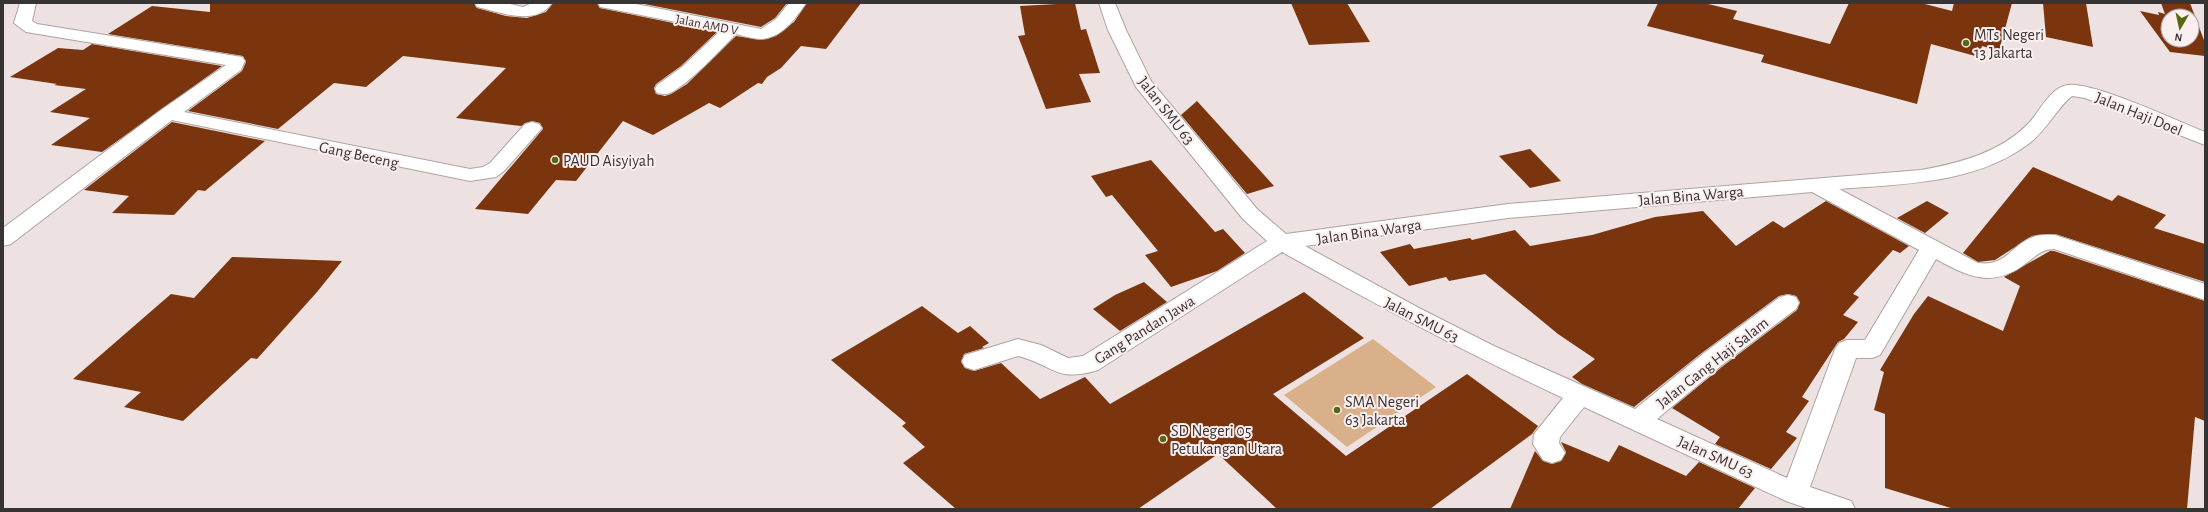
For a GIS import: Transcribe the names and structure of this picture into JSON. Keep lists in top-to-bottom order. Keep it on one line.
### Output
{"streets":{"street":["Jalan AMD V","Jalan SMU 63","Jalan Haji Doel","Gang Beceng","Jalan Bina Warga","Gang Pandan Jawa","Jalan Gang Haji Salam"]},"crossings":[["Jalan SMU 63","Jalan Bina Warga"],["Jalan SMU 63","Gang Pandan Jawa"],["Jalan SMU 63","Jalan Gang Haji Salam"],["Jalan Haji Doel","Jalan Bina Warga"],["Jalan Bina Warga","Gang Pandan Jawa"]],"places":["MTs Negeri 13 Jakarta","PAUD Aisyiyah","SMA Negeri 63 Jakarta","SD Negeri 05 Petukangan Utara"],"north":"bottom"}
